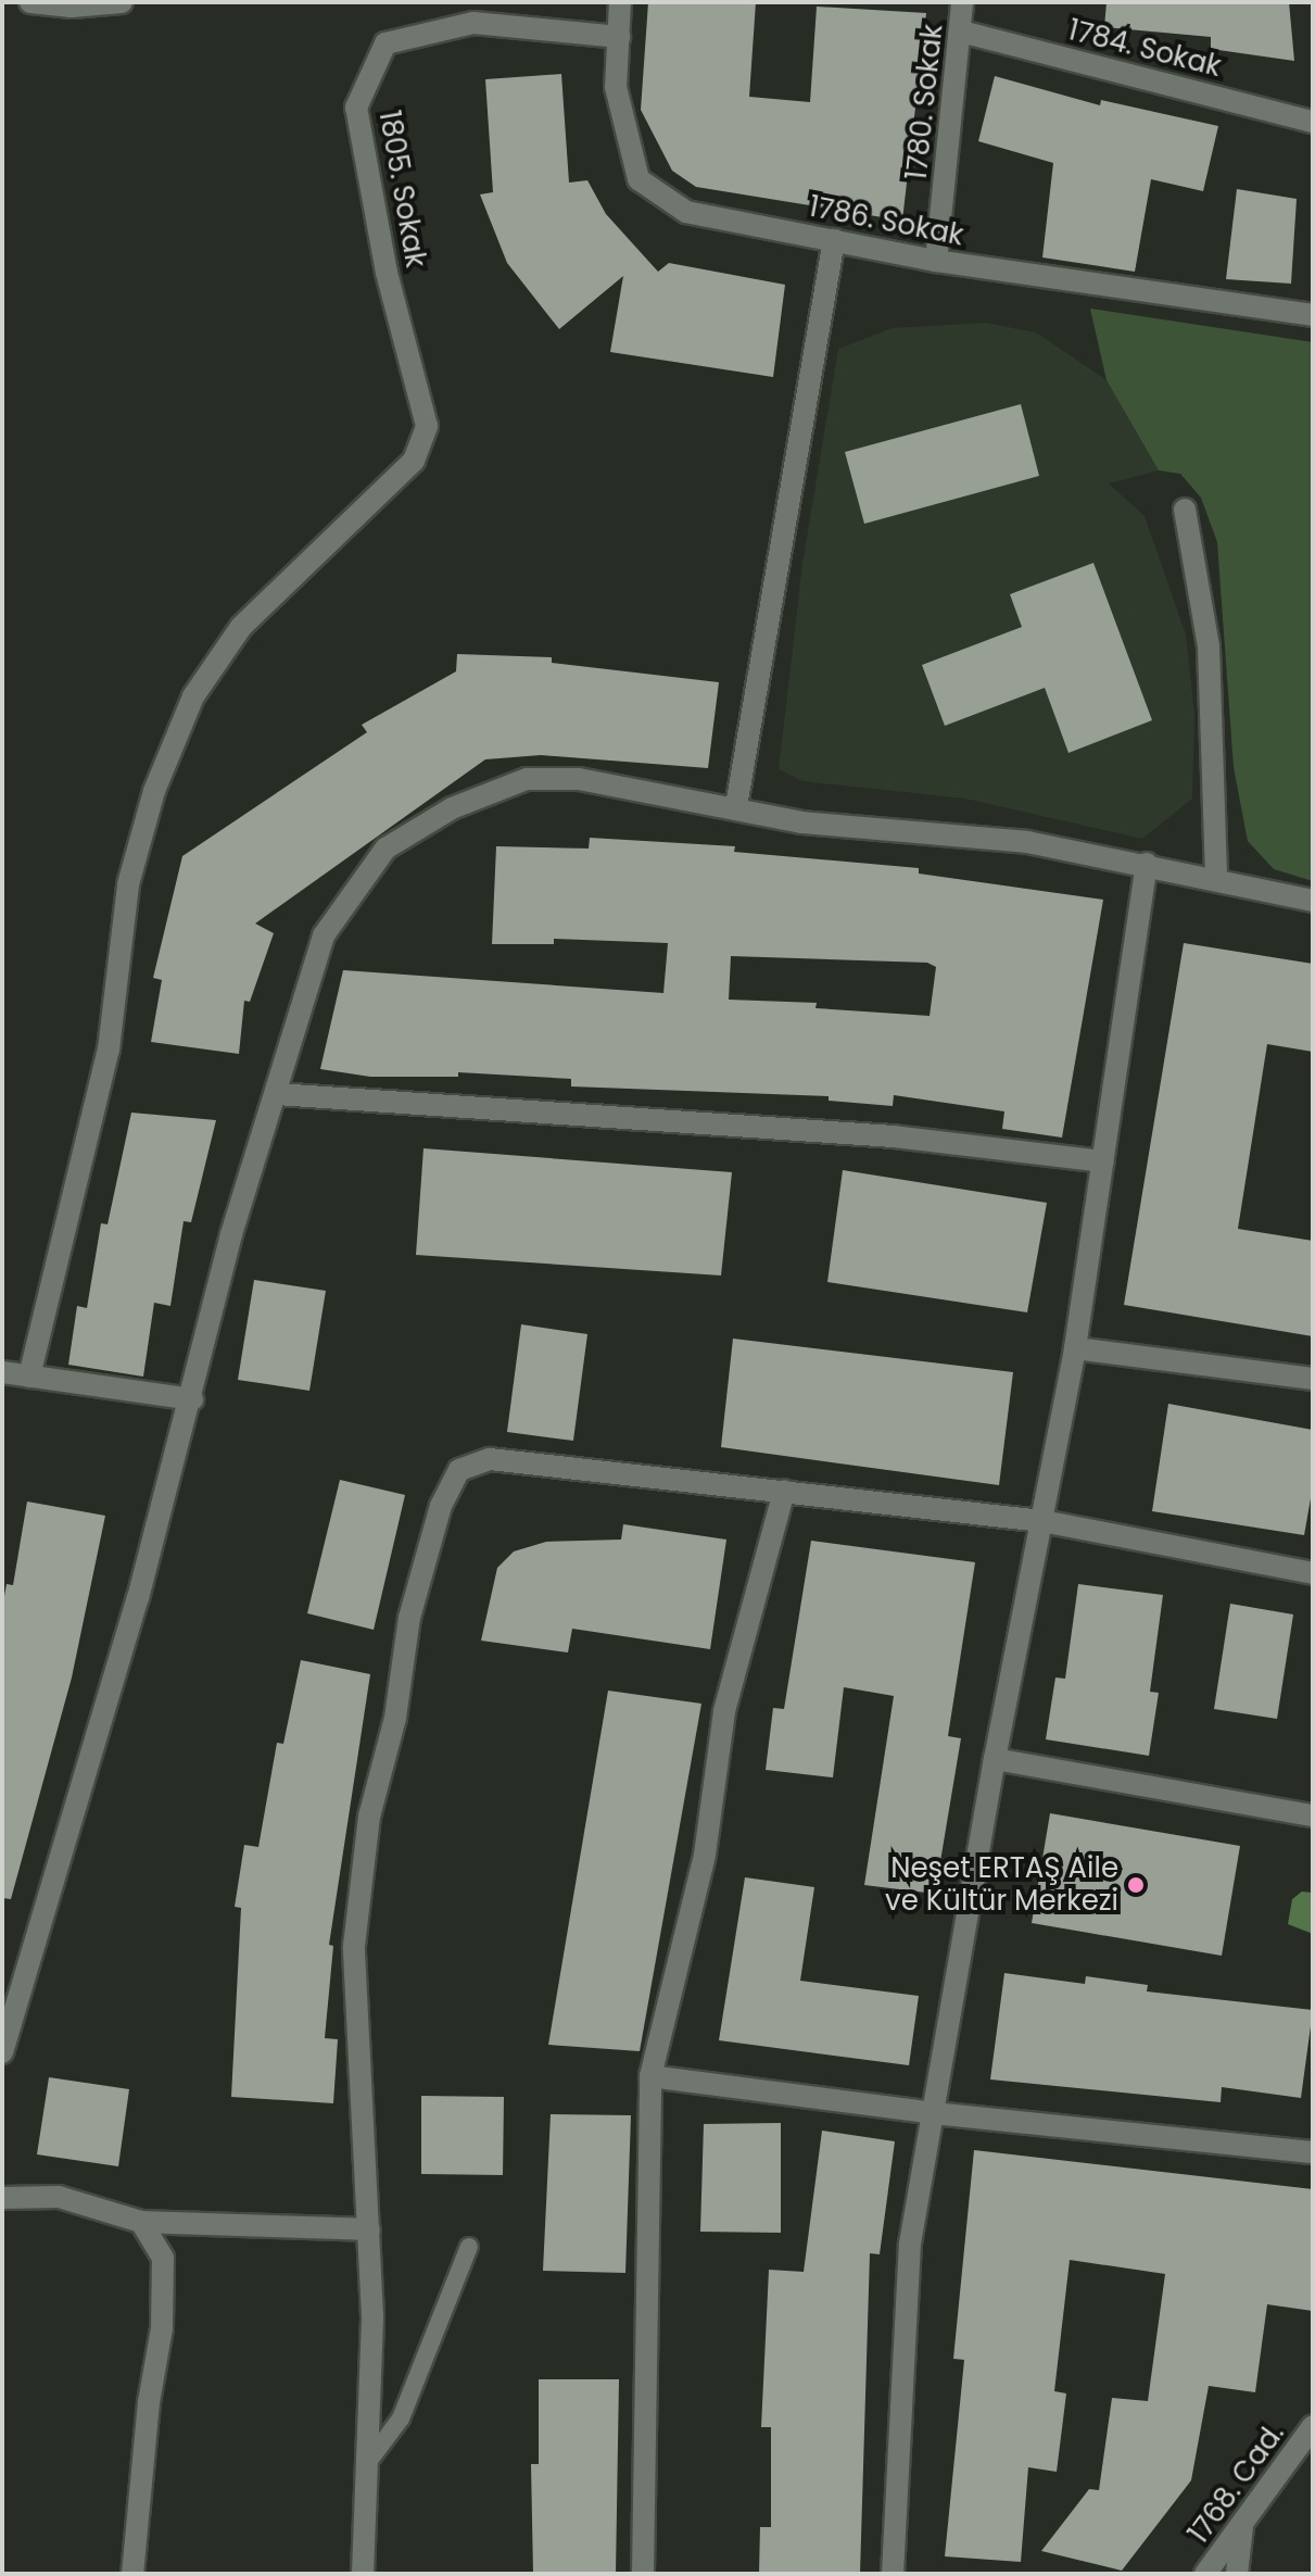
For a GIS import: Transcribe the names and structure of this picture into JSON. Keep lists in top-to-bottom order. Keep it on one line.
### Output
{"streets":{"street":["1784. Sokak","1780. Sokak","1805. Sokak","1786. Sokak","1768. Cad."]},"crossings":[["1784. Sokak","1780. Sokak"],["1780. Sokak","1786. Sokak"],["1805. Sokak","1786. Sokak"]],"places":["Neşet ERTAŞ Aile ve Kültür Merkezi"]}
